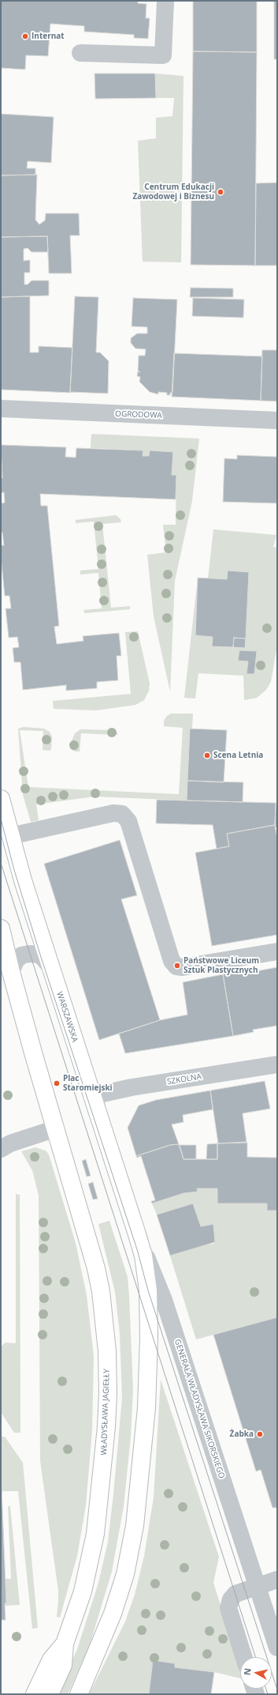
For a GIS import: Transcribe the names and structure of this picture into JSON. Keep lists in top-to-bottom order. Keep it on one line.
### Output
{"streets":{"main road":["WARSZAWSKA","WŁADYSŁAWA JAGIEŁŁY"],"street":["OGRODOWA","SZKOLNA","GENERAŁA WŁADYSŁAWA SIKORSKIEGO"]},"crossings":[["WARSZAWSKA","SZKOLNA"],["WARSZAWSKA","GENERAŁA WŁADYSŁAWA SIKORSKIEGO"]],"places":["Internat","Centrum Edukacji Zawodowej i Biznesu","Scena Letnia","Państwowe Liceum Sztuk Plastycznych","Plac Staromiejski","Żabka"],"north":"left"}
